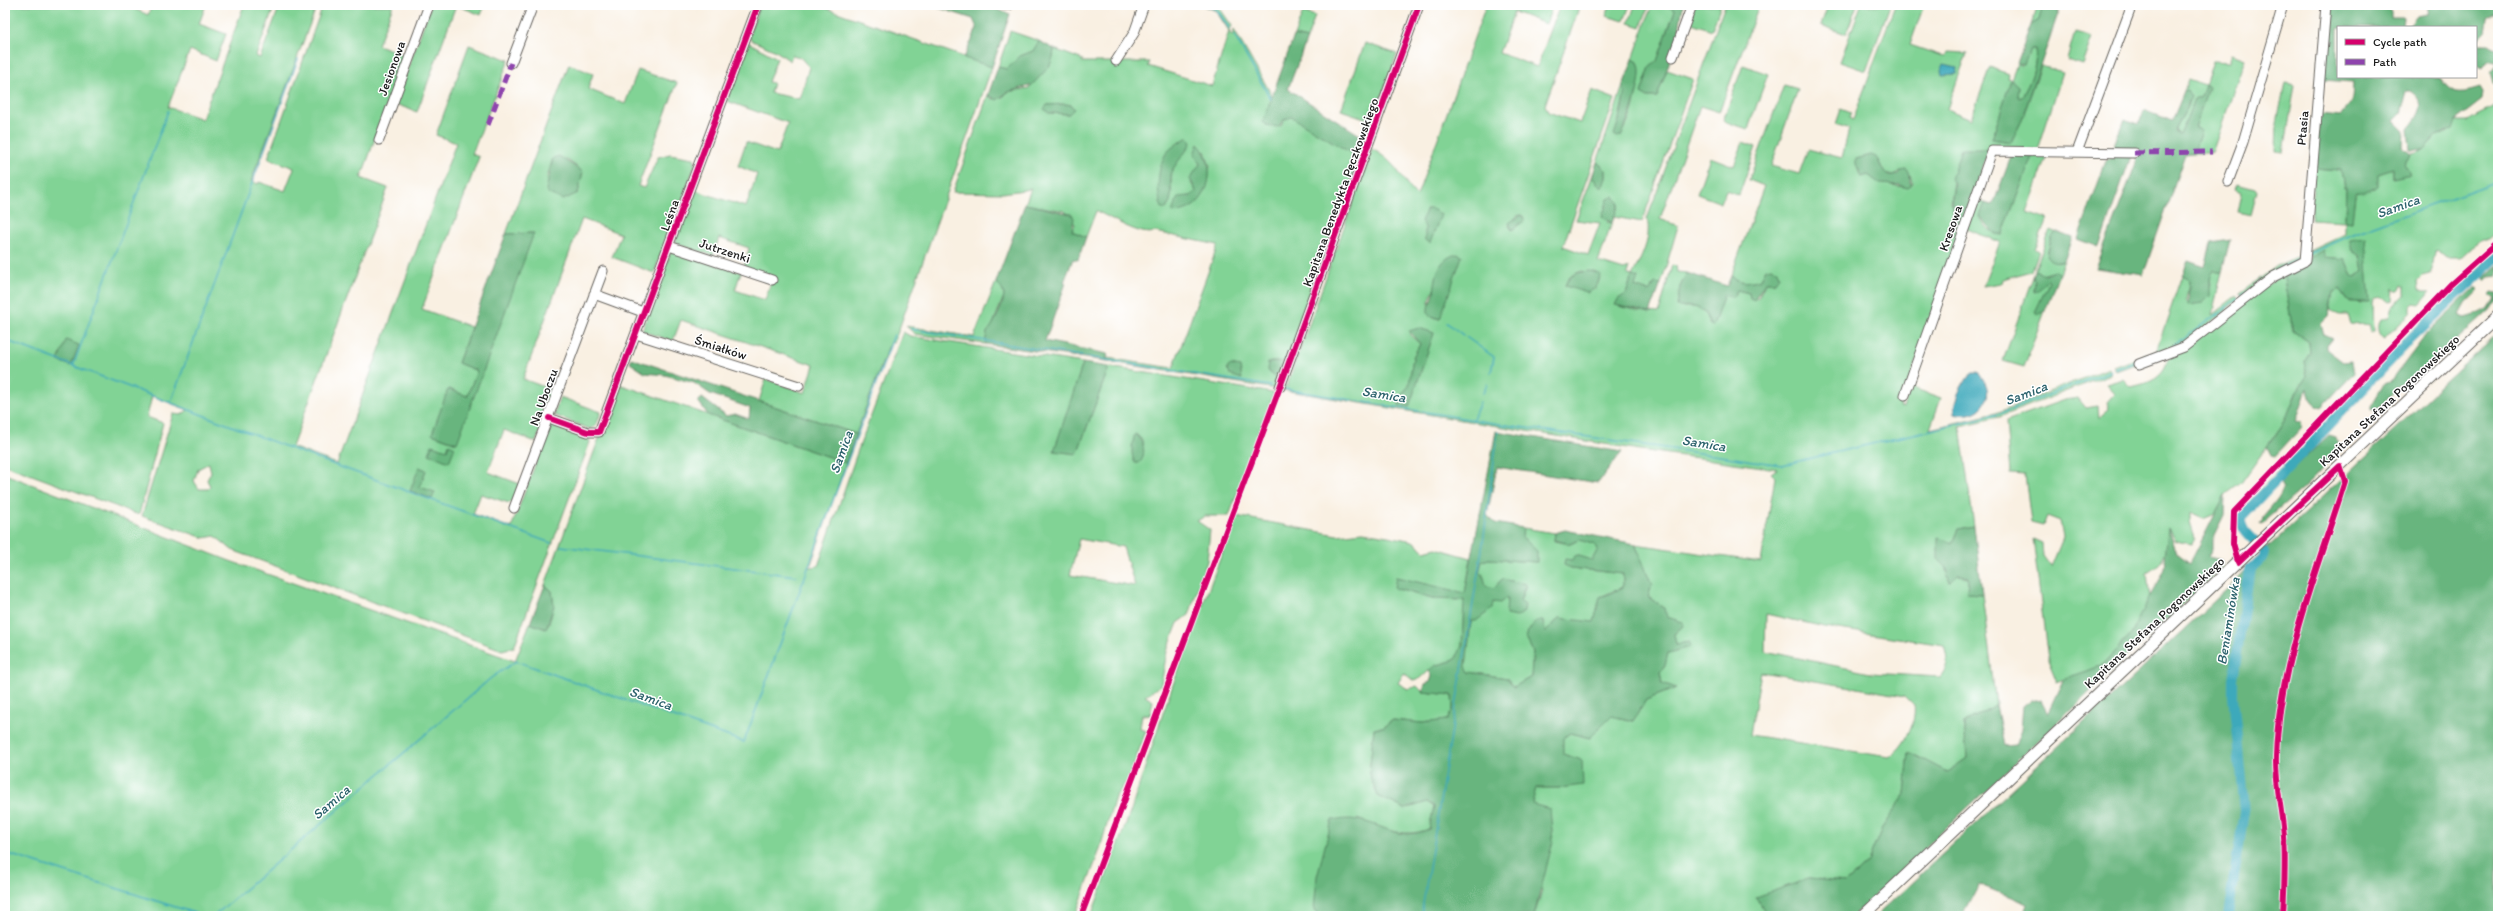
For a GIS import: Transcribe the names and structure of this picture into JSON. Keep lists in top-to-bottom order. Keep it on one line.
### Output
{"streets":{"main road":["Kapitana Stefana Pogonowskiego"],"street":["Jesionowa","Ptasia","Kapitana Benedykta Pęczkowskiego","Leśna","Kresowa","Jutrzenki","Śmiałków","Na Uboczu"]},"crossings":[["Leśna","Jutrzenki"],["Leśna","Śmiałków"],["Leśna","Na Uboczu"]],"water":["Samica","Beniaminówka"],"legend":["Cycle path","Path"]}
